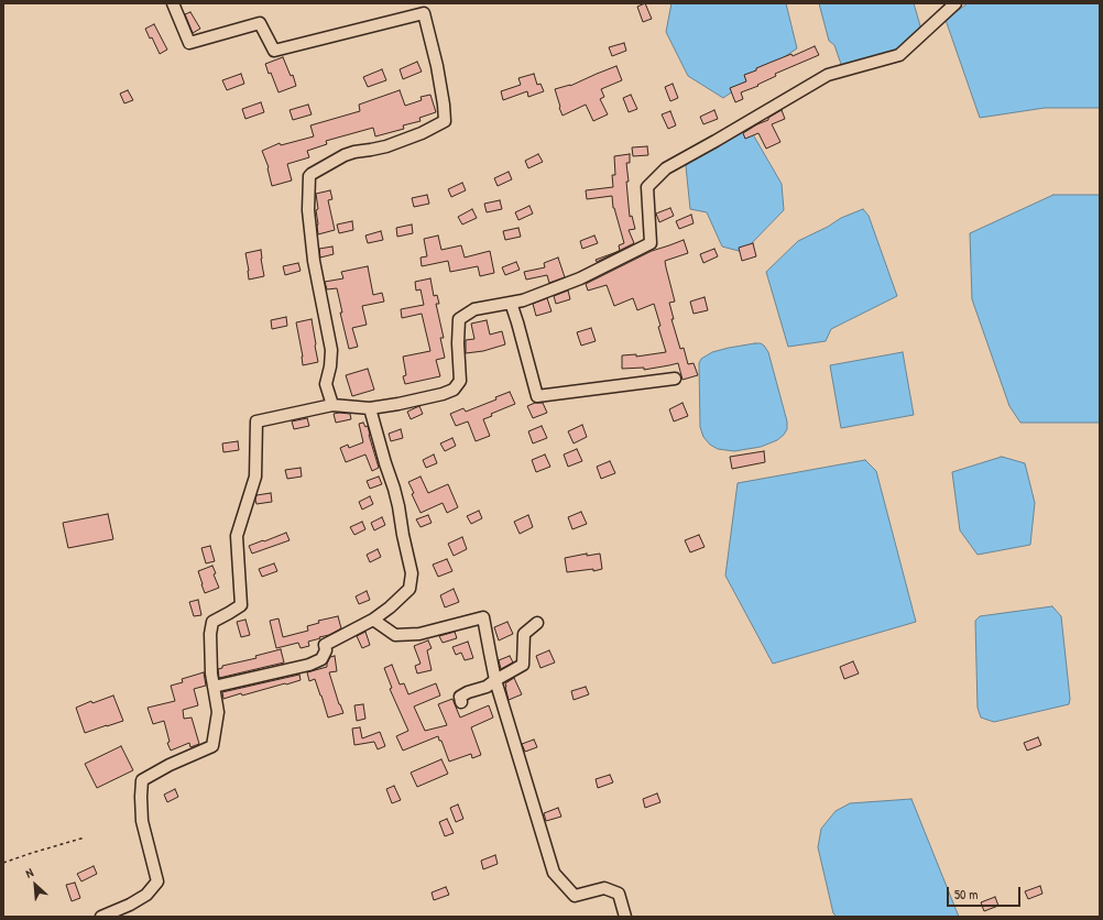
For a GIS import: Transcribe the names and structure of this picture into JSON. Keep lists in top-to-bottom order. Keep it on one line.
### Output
{"scale_bar":"50 m","north":"top left"}
